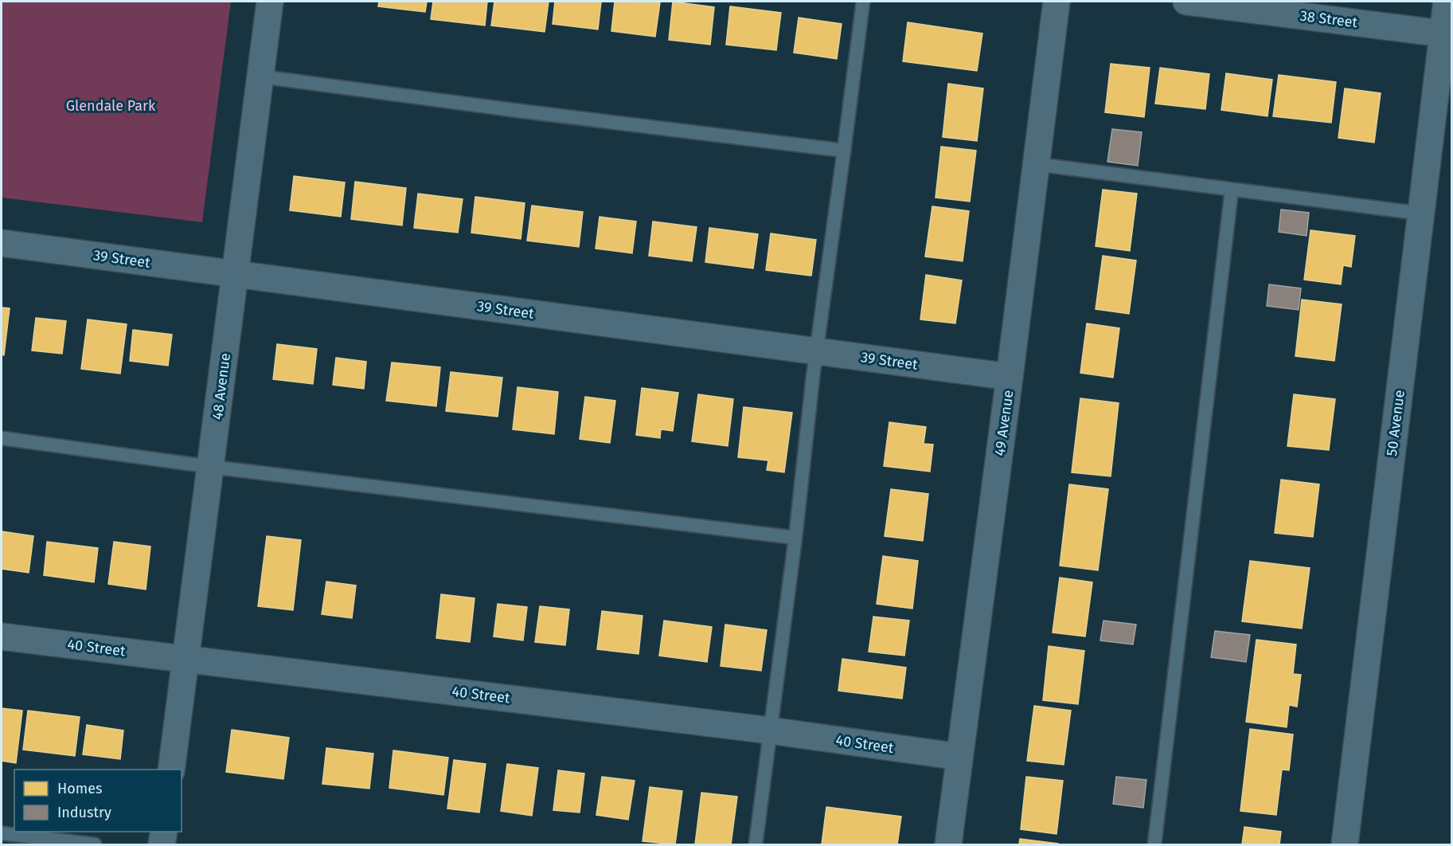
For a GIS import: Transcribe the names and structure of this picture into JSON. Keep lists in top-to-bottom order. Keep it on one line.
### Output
{"streets":{"street":["38 Street","39 Street","48 Avenue","49 Avenue","50 Avenue","40 Street"]},"crossings":[["38 Street","50 Avenue"],["39 Street","48 Avenue"],["39 Street","49 Avenue"],["48 Avenue","40 Street"],["49 Avenue","40 Street"]],"parks":["Glendale Park"],"legend":["Homes","Industry"]}
